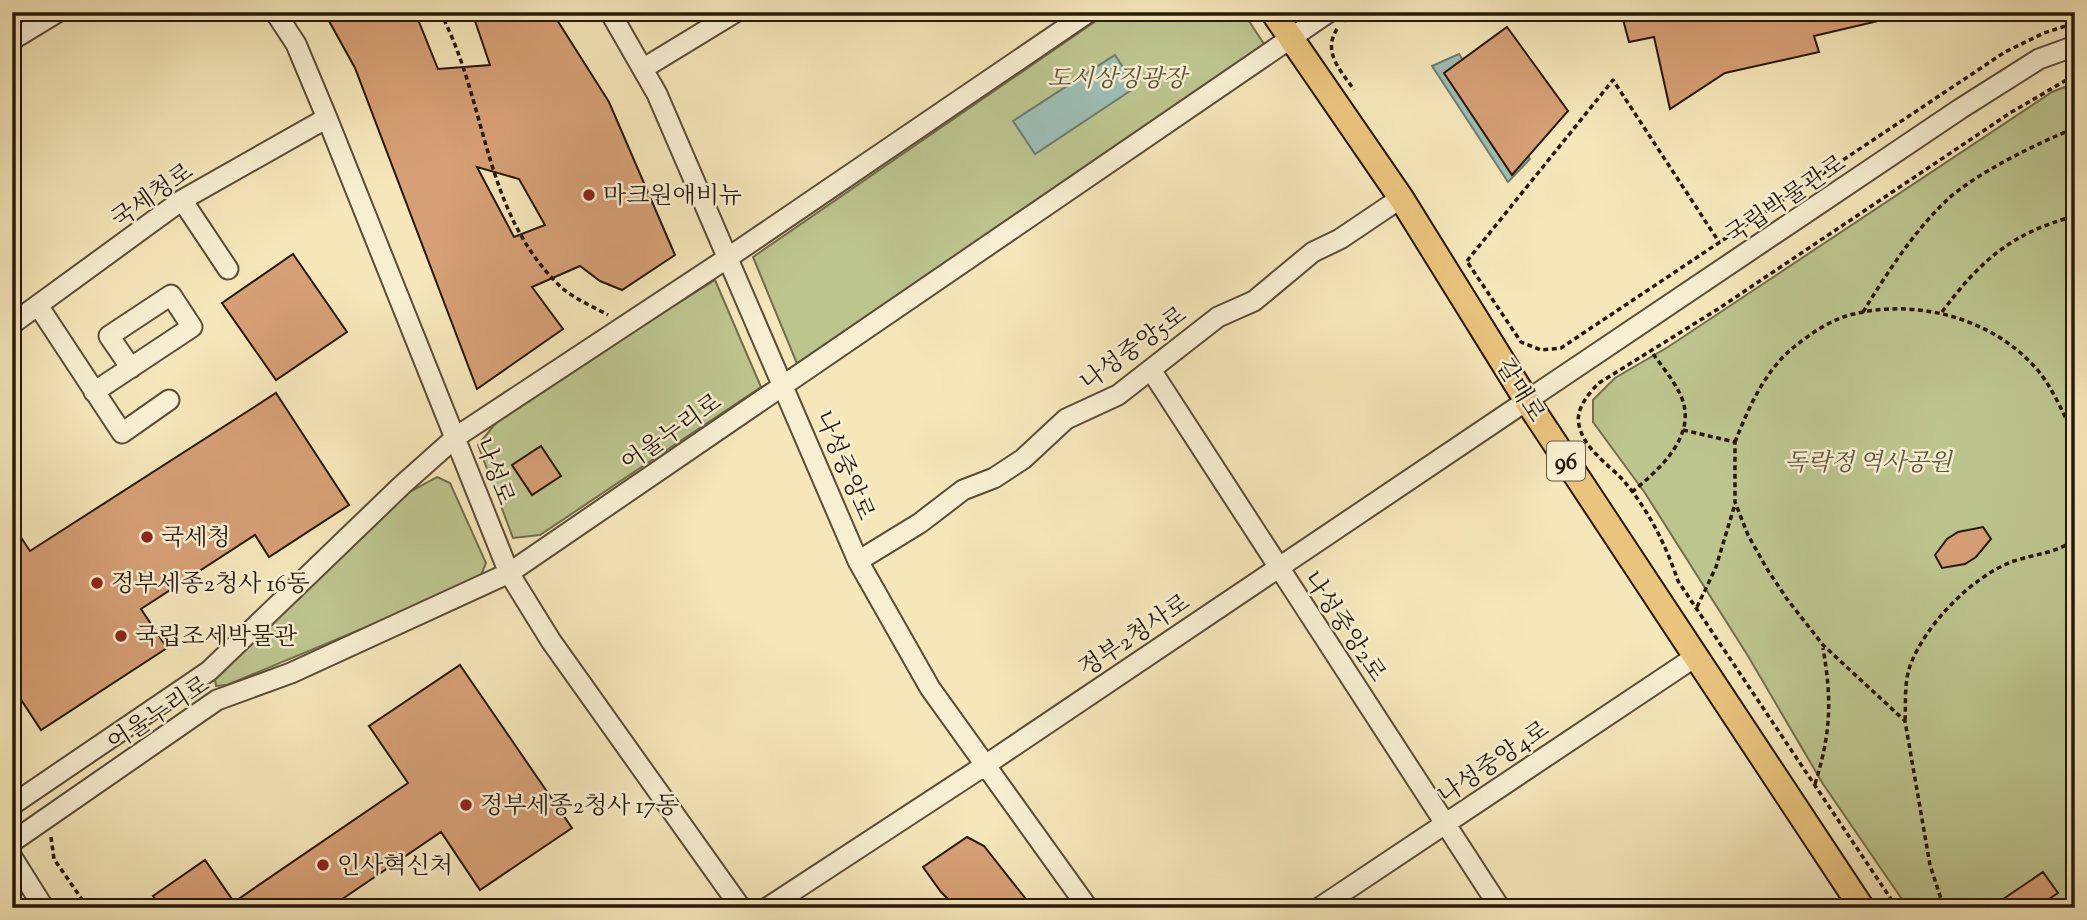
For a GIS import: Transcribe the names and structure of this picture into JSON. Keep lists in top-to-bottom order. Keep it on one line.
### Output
{"streets":{"main road":["갈매로","96"],"street":["국세청로","국립박물관로","나성중앙5로","어울누리로","나성중앙로","나성로","나성중앙2로","정부2청사로","나성중앙4로"]},"crossings":[["국세청로","나성로"],["국립박물관로","갈매로"],["국립박물관로","정부2청사로"],["나성중앙5로","갈매로"],["나성중앙5로","나성중앙로"],["나성중앙5로","나성중앙2로"],["갈매로","어울누리로"],["갈매로","정부2청사로"],["갈매로","나성중앙4로"],["어울누리로","나성중앙로"],["어울누리로","나성로"],["나성중앙로","정부2청사로"],["나성중앙2로","정부2청사로"],["나성중앙2로","나성중앙4로"]],"parks":["도시상징광장","독락정 역사공원"],"places":["마크원애비뉴","국세청","정부세종2청사 16동","국립조세박물관","정부세종2청사 17동","인사혁신처"]}
